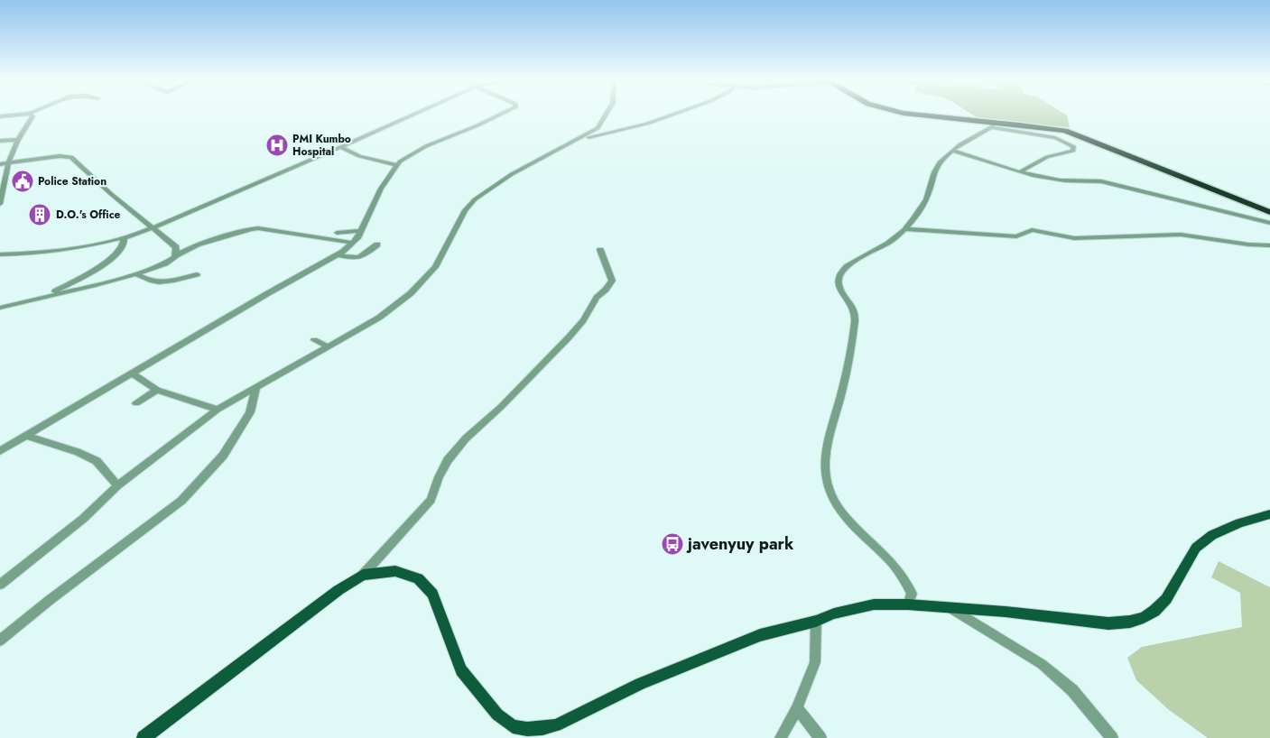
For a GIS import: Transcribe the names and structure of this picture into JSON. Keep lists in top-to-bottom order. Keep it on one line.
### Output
{"places":{"hospital":["PMI Kumbo Hospital"],"public building":["Police Station"],"building":["D.O.'s Office"],"bus stop":["javenyuy park"]}}
